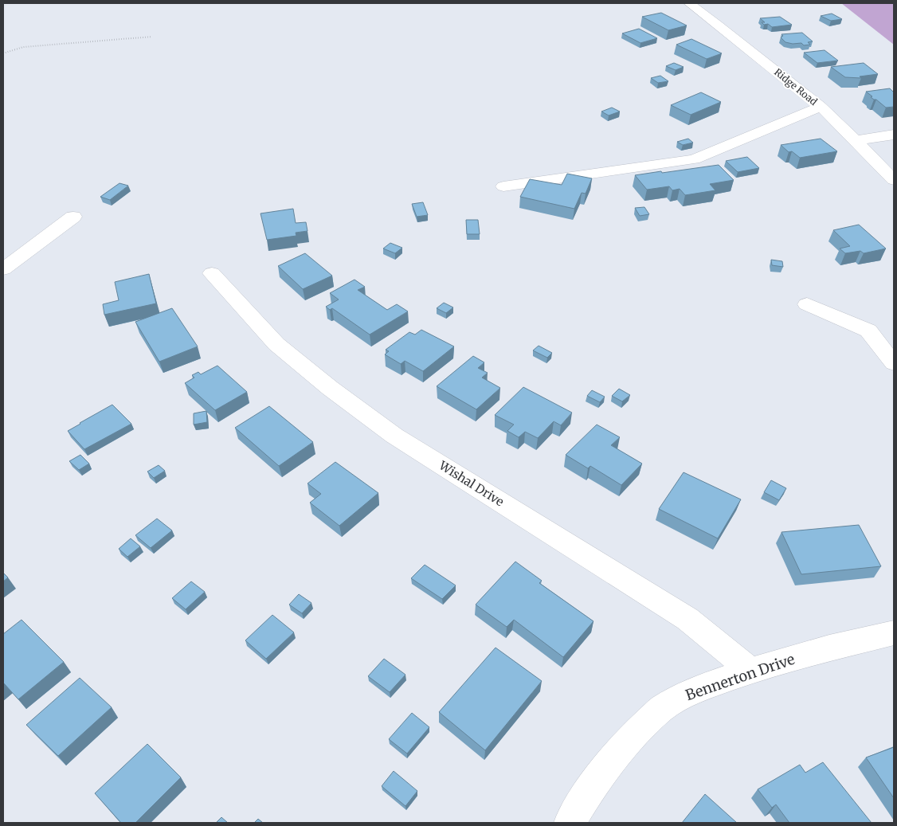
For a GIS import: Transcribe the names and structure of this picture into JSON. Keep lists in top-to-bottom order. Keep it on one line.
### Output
{"streets":{"street":["Ridge Road","Wishal Drive","Bennerton Drive"]},"crossings":[["Wishal Drive","Bennerton Drive"]]}
